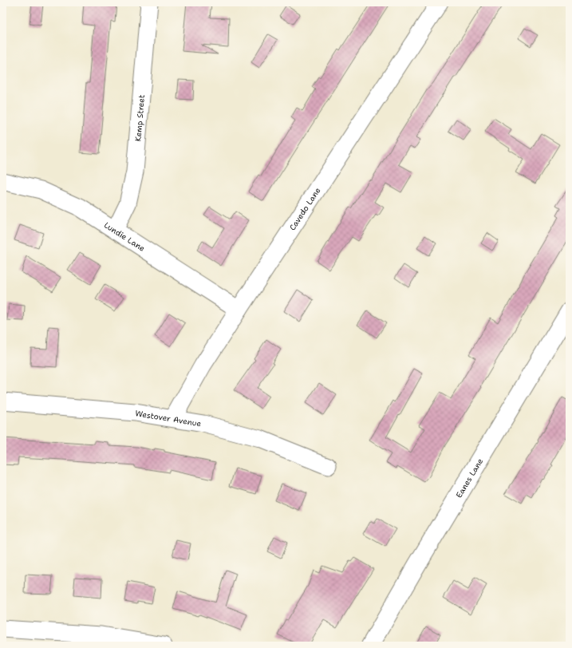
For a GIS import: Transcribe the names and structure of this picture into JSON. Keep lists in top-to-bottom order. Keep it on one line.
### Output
{"streets":{"street":["Kemp Street","Cavedo Lane","Lundie Lane","Westover Avenue","Eanes Lane"]},"crossings":[["Kemp Street","Lundie Lane"],["Cavedo Lane","Lundie Lane"],["Cavedo Lane","Westover Avenue"]]}
